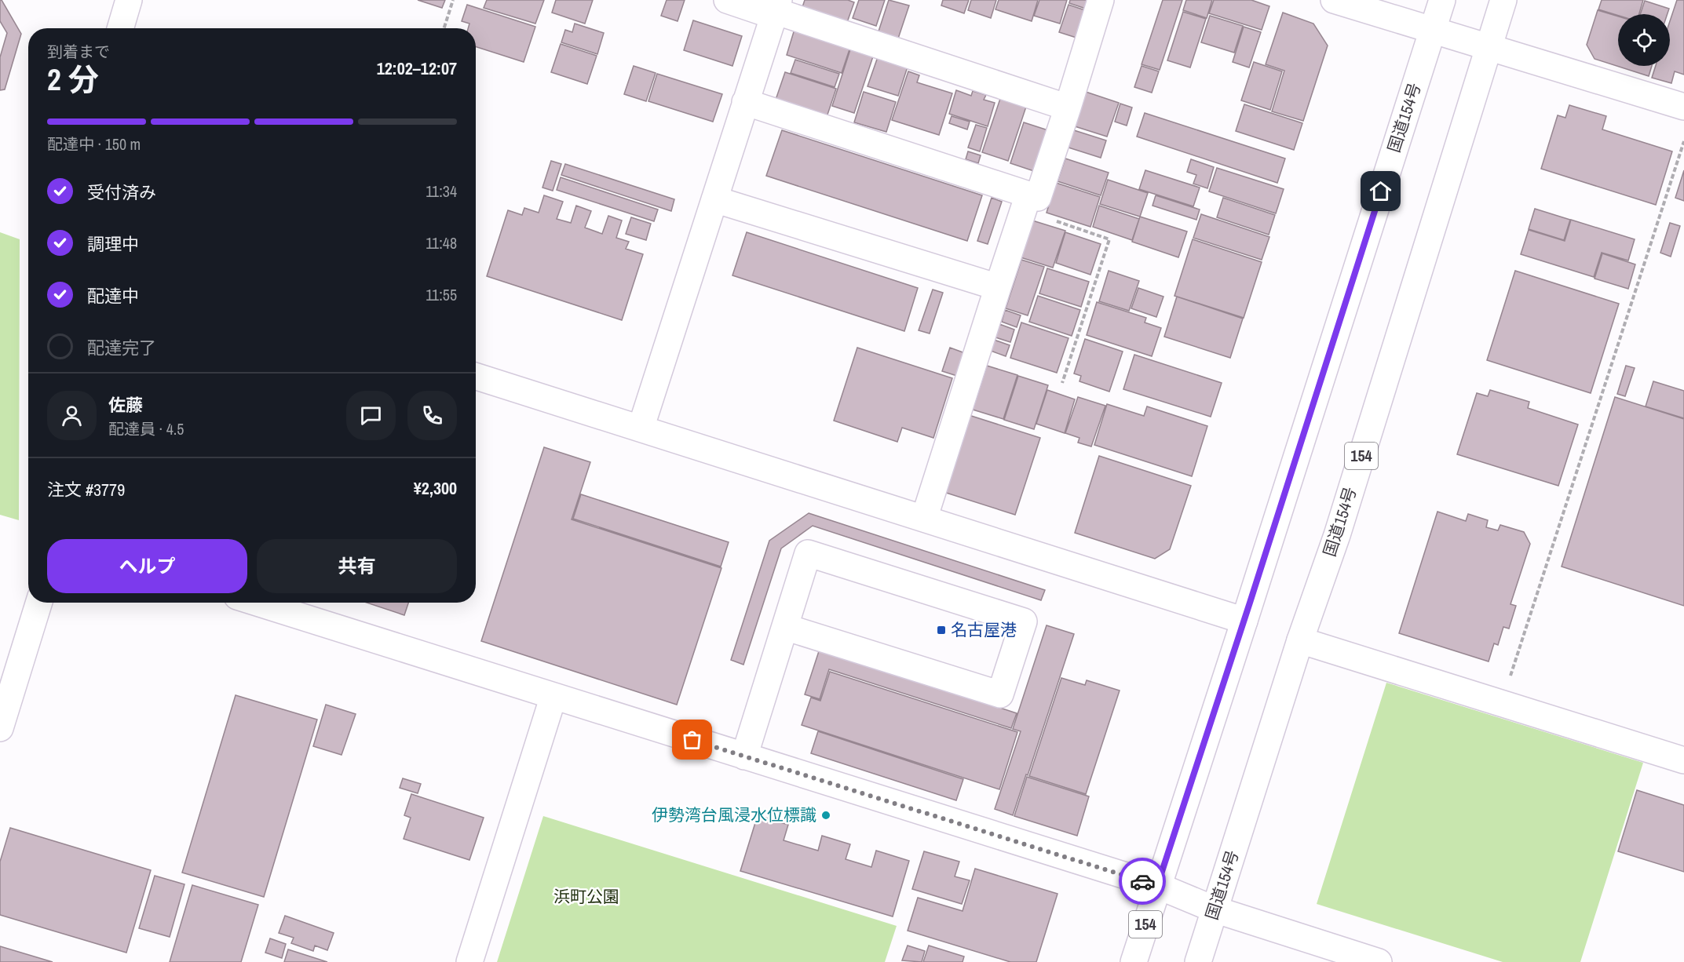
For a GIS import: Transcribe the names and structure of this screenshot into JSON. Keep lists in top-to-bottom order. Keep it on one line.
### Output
{"streets":{"main road":["国道154号","154"]},"parks":["浜町公園"],"places":{"transit":["名古屋港"],"other":["伊勢湾台風浸水位標識"]},"page":{"heading":["2 分","到着まで","12:02–12:07"],"panel":["佐藤","配達員 · 4.5","注文 #3779","¥2,300"],"bar":"配達中 · 150 m","list":[["受付済み","11:34"],["調理中","11:48"],["配達中","11:55"],"配達完了"],"buttons":["ヘルプ","共有"]}}
